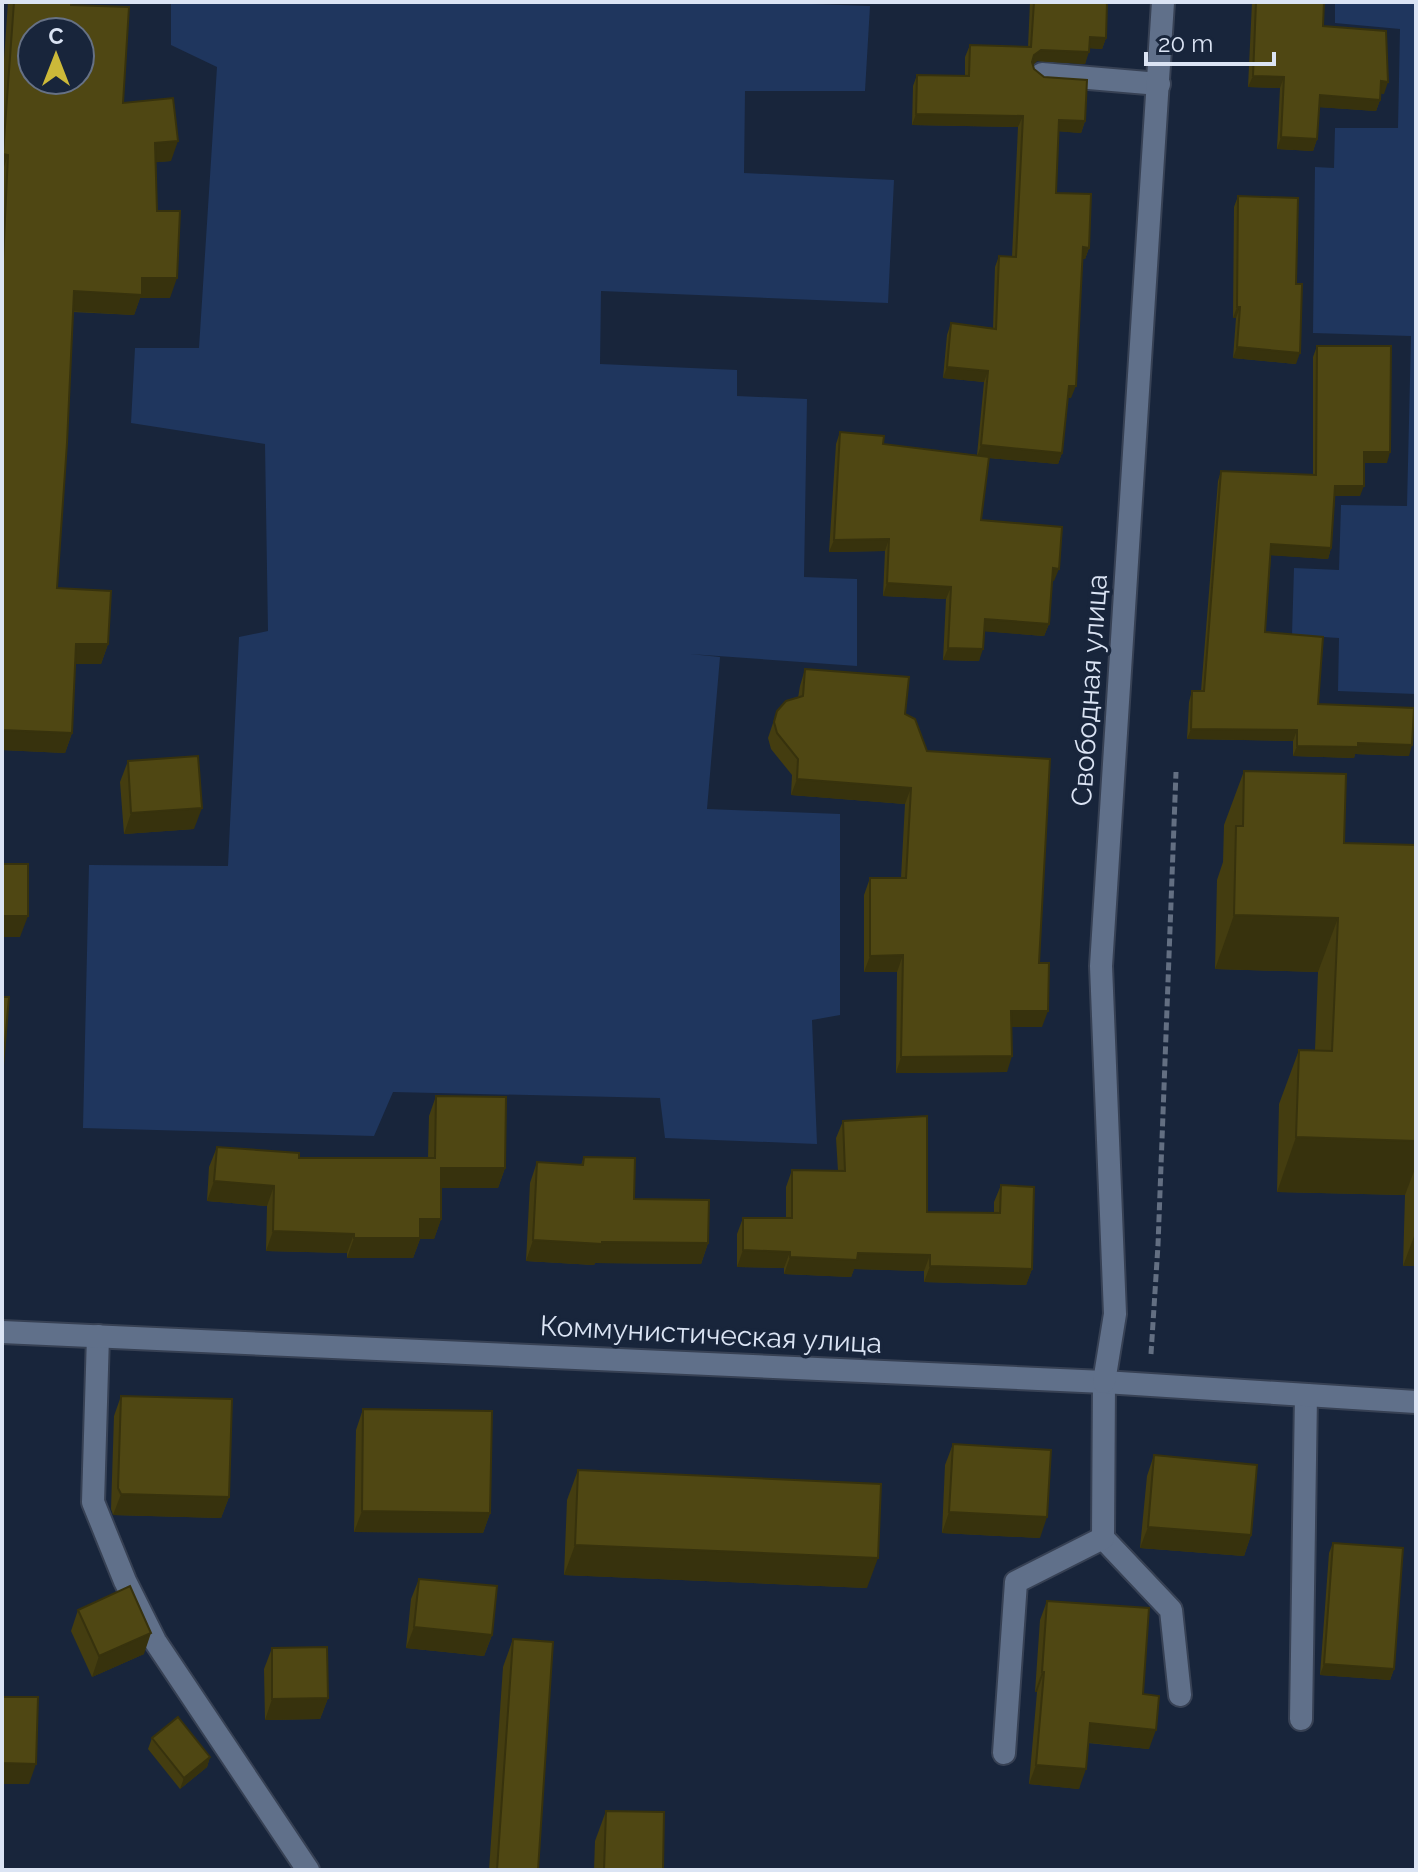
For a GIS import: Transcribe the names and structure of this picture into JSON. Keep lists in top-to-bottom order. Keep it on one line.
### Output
{"streets":{"street":["Свободная улица","Коммунистическая улица"]},"crossings":[["Свободная улица","Коммунистическая улица"]],"scale_bar":"20 m","north":"top"}
